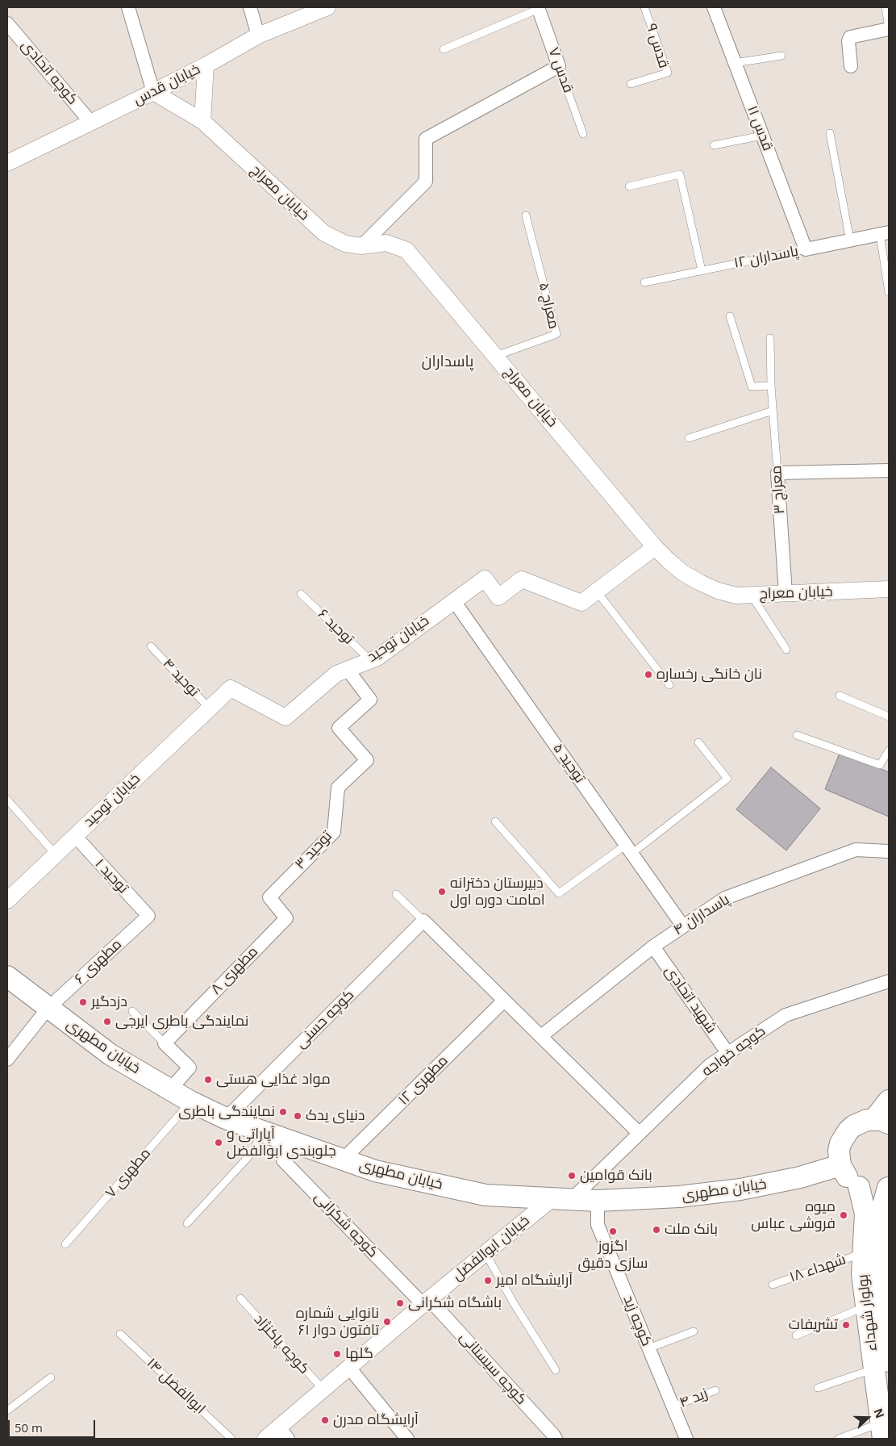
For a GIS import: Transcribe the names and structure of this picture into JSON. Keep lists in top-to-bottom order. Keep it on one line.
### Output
{"streets":{"main road":["خیابان مطهری","بولوار شهداء"],"street":["قدس ۷","کوچه اتحادی","خیابان قدس","قدس ۱۱","خیابان معراج","پاسداران ۱۲","معراج ۳","خیابان توحید","توحید ۵","توحید ۳","توحید ۱","پاسداران ۴","مطهری ۶","مطهری ۸","شهید اتحادی","کوچه حسنی","کوچه خواجه","مطهری ۱۲","کوچه شکرانی","خیابان ابوالفضل","کوچه زید","کوچه سیستانی"],"lane":["قدس ۹","معراج ۵","توحید ۶","توحید ۴","مطهری ۷","شهداء ۱۸","کوچه پاکنژاد","ابوالفضل ۱۴","زید ۴"]},"crossings":[["کوچه اتحادی","خیابان قدس"],["خیابان قدس","خیابان معراج"],["قدس ۱۱","پاسداران ۱۲"],["خیابان معراج","معراج ۵"],["خیابان معراج","معراج ۳"],["خیابان معراج","خیابان توحید"],["توحید ۶","خیابان توحید"],["خیابان توحید","توحید ۴"],["خیابان توحید","توحید ۵"],["خیابان توحید","توحید ۳"],["خیابان توحید","توحید ۱"],["توحید ۵","پاسداران ۴"],["توحید ۳","مطهری ۸"],["توحید ۱","مطهری ۶"],["پاسداران ۴","شهید اتحادی"],["مطهری ۶","خیابان مطهری"],["شهید اتحادی","کوچه خواجه"],["کوچه حسنی","خیابان مطهری"],["خیابان مطهری","کوچه خواجه"],["خیابان مطهری","مطهری ۱۲"],["خیابان مطهری","مطهری ۷"],["خیابان مطهری","کوچه شکرانی"],["خیابان مطهری","خیابان ابوالفضل"],["خیابان مطهری","کوچه زید"],["کوچه خواجه","خیابان ابوالفضل"],["کوچه شکرانی","خیابان ابوالفضل"],["کوچه شکرانی","کوچه سیستانی"],["خیابان ابوالفضل","کوچه پاکنژاد"],["خیابان ابوالفضل","کوچه سیستانی"],["شهداء ۱۸","بولوار شهداء"],["کوچه زید","زید ۴"]],"districts":["پاسداران"],"places":["نان خانگی رخساره","دبیرستان دخترانه امامت دوره اول","دزدگیر","نمایندگی باطری ایرجی","مواد غذایی هستی","نمایندگی باطری","دنیای یدک","آپاراتی و جلوبندی ابوالفضل","بانک قوامین","میوه فروشی عباس","بانک ملت","اگزوز سازی دقیق","آرایشگاه امیر","باشگاه شکرانی","نانوایی شماره ۶۱ تافتون دوار","تشریفات","گلها","آرایشگاه مدرن"],"scale_bar":"50 m","north":"right"}
